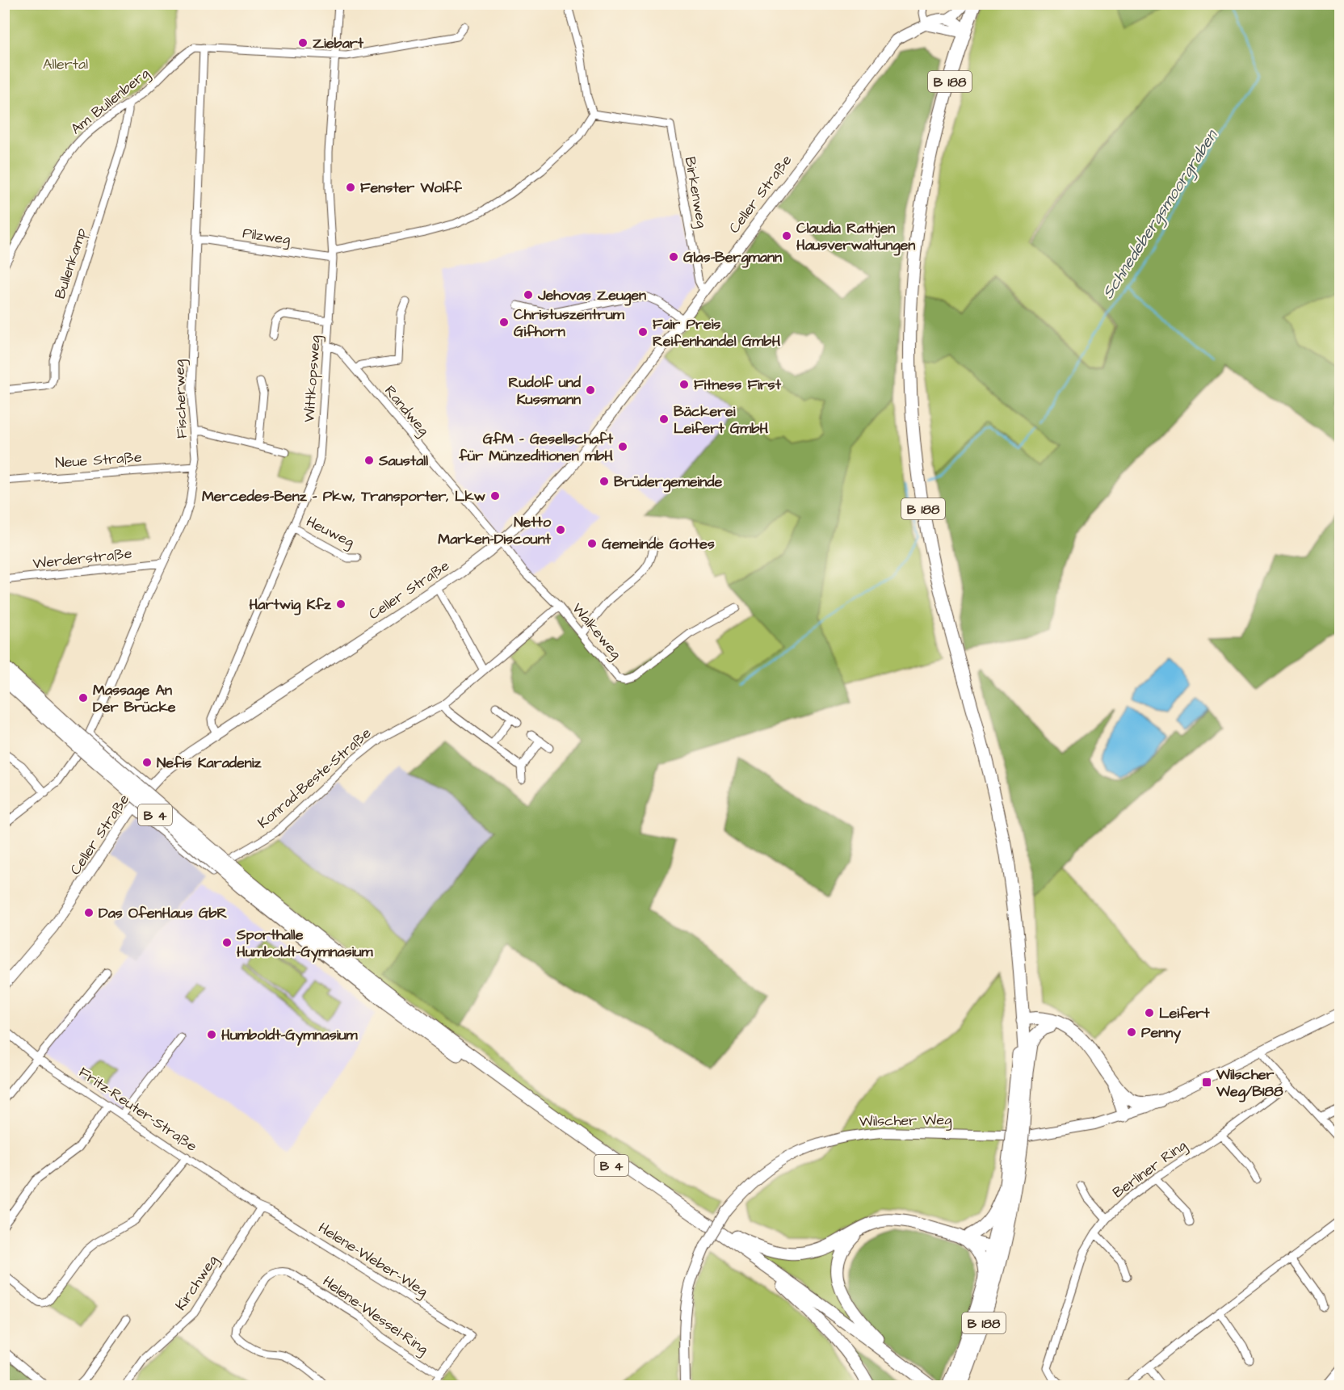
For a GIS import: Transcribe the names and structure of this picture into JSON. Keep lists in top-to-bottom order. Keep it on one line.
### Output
{"streets":{"main road":["B 188","B 4"],"street":["Am Bullenberg","Birkenweg","Celler Straße","Pilzweg","Bullenkamp","Wittkopsweg","Fischerweg","Randweg","Neue Straße","Heuweg","Werderstraße","Walkeweg","Konrad-Beste-Straße","Fritz-Reuter-Straße","Wilscher Weg","Berliner Ring","Helene-Weber-Weg","Kirchweg","Helene-Wessel-Ring"]},"crossings":[["B 188","Wilscher Weg"],["Am Bullenberg","Bullenkamp"],["Am Bullenberg","Fischerweg"],["Birkenweg","Celler Straße"],["Birkenweg","Pilzweg"],["Celler Straße","Wittkopsweg"],["Celler Straße","Randweg"],["Celler Straße","Walkeweg"],["Celler Straße","Konrad-Beste-Straße"],["Pilzweg","Wittkopsweg"],["Pilzweg","Fischerweg"],["Wittkopsweg","Randweg"],["Wittkopsweg","Heuweg"],["Fischerweg","Neue Straße"],["Fischerweg","Werderstraße"],["Fischerweg","B 4"],["Randweg","Walkeweg"],["Walkeweg","Konrad-Beste-Straße"],["Fritz-Reuter-Straße","Helene-Weber-Weg"],["Fritz-Reuter-Straße","Kirchweg"],["Helene-Weber-Weg","Kirchweg"],["Helene-Weber-Weg","Helene-Wessel-Ring"]],"water":["Schnedebergsmoorgraben"],"parks":["Allertal"],"places":{"other":["Ziebart","Fenster Wolff","Claudia Rathjen Hausverwaltungen","Glas-Bergmann","Jehovas Zeugen","Christuszentrum Gifhorn","Fair Preis Reifenhandel GmbH","Fitness First","Rudolf und Kussmann","Bäckerei Leifert GmbH","GfM - Gesellschaft für Münzeditionen mbH","Saustall","Brüdergemeinde","Mercedes-Benz - Pkw, Transporter, Lkw","Netto Marken-Discount","Gemeinde Gottes","Hartwig Kfz","Massage An Der Brücke","Nefis Karadeniz","Das OfenHaus GbR","Sporthalle Humboldt-Gymnasium","Leifert","Penny","Humboldt-Gymnasium"],"transit":["Wilscher Weg/B188"]}}
